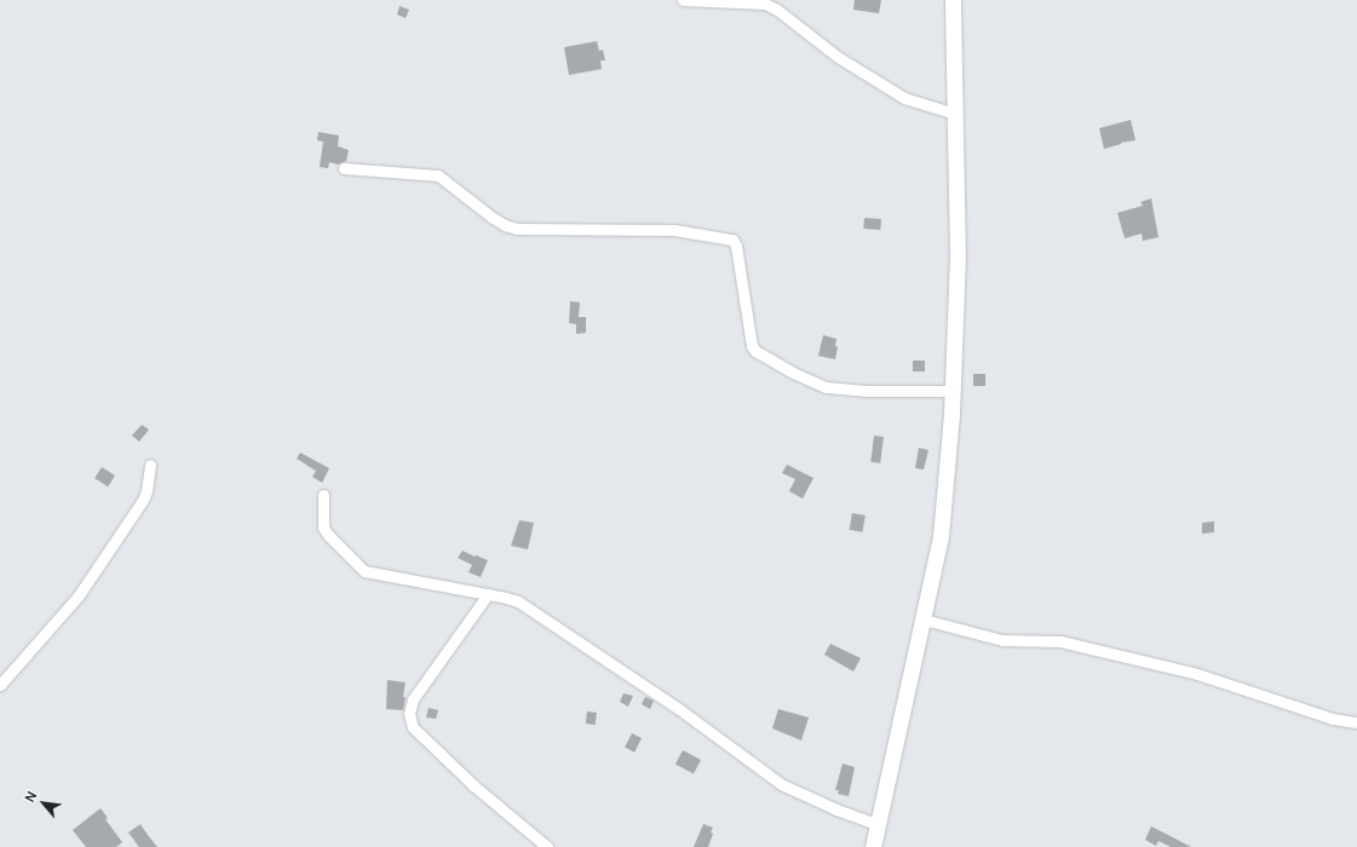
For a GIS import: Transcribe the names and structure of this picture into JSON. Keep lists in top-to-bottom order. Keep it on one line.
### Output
{"north":"top left"}
